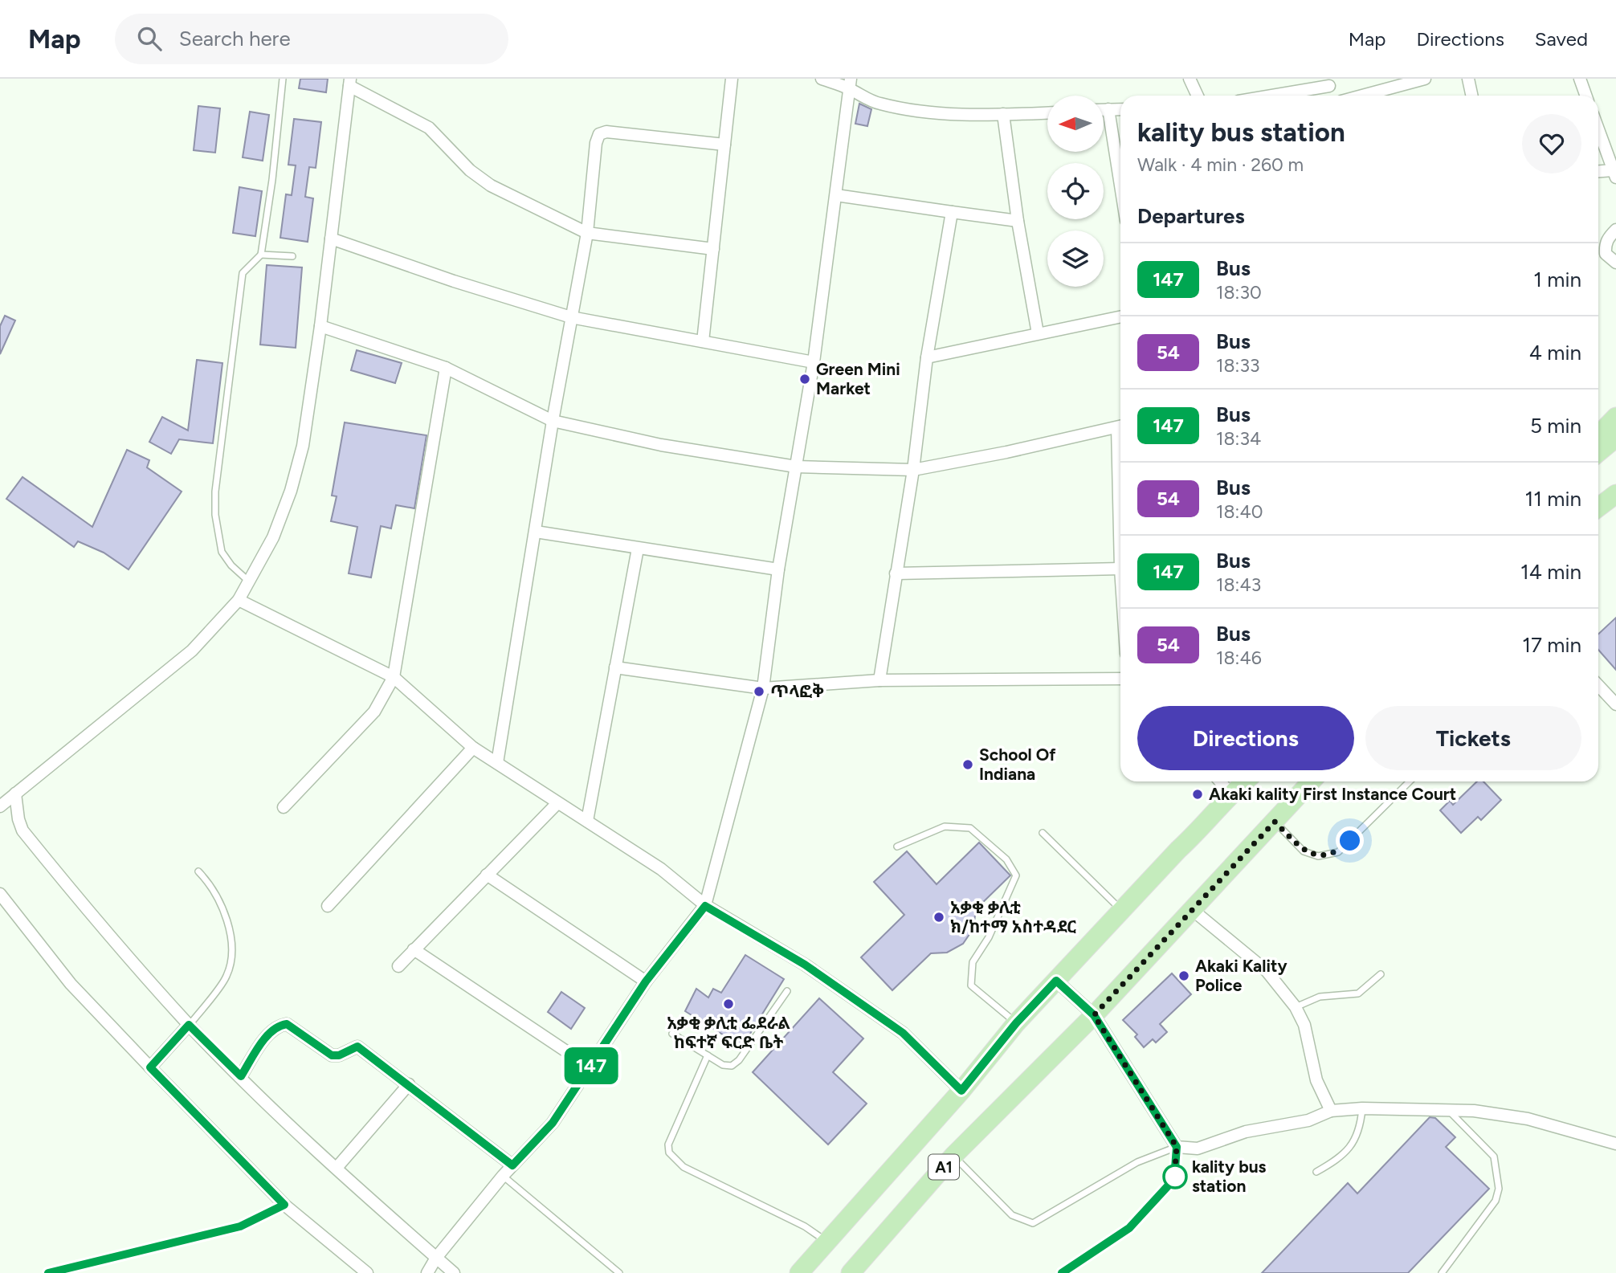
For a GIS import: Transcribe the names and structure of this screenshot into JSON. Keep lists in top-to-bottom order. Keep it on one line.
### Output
{"streets":{"main road":["A1"]},"places":["Green Mini Market","ጥላፎቅ","School Of Indiana","Akaki kality First Instance Court","አቃቂ ቃሊቲ ክ/ከተማ አስተዳደር","Akaki Kality Police","አቃቂ ቃሊቲ ፌደራል ከፍተኛ ፍርድ ቤት","kality bus station"],"lines":["bus line 147"],"north":"left","page":{"header":"Map","search":"Search here","nav":["Map","Directions","Saved"],"on_map":"147","heading":[["kality bus station","Walk · 4 min · 260 m"],"Departures"],"list":[{"mark":"147","name":"Bus","note":"18:30","value":"1 min"},{"mark":"54","name":"Bus","note":"18:33","value":"4 min"},{"mark":"147","name":"Bus","note":"18:34","value":"5 min"},{"mark":"54","name":"Bus","note":"18:40","value":"11 min"},{"mark":"147","name":"Bus","note":"18:43","value":"14 min"},{"mark":"54","name":"Bus","note":"18:46","value":"17 min"}],"buttons":["Directions","Tickets"]}}
